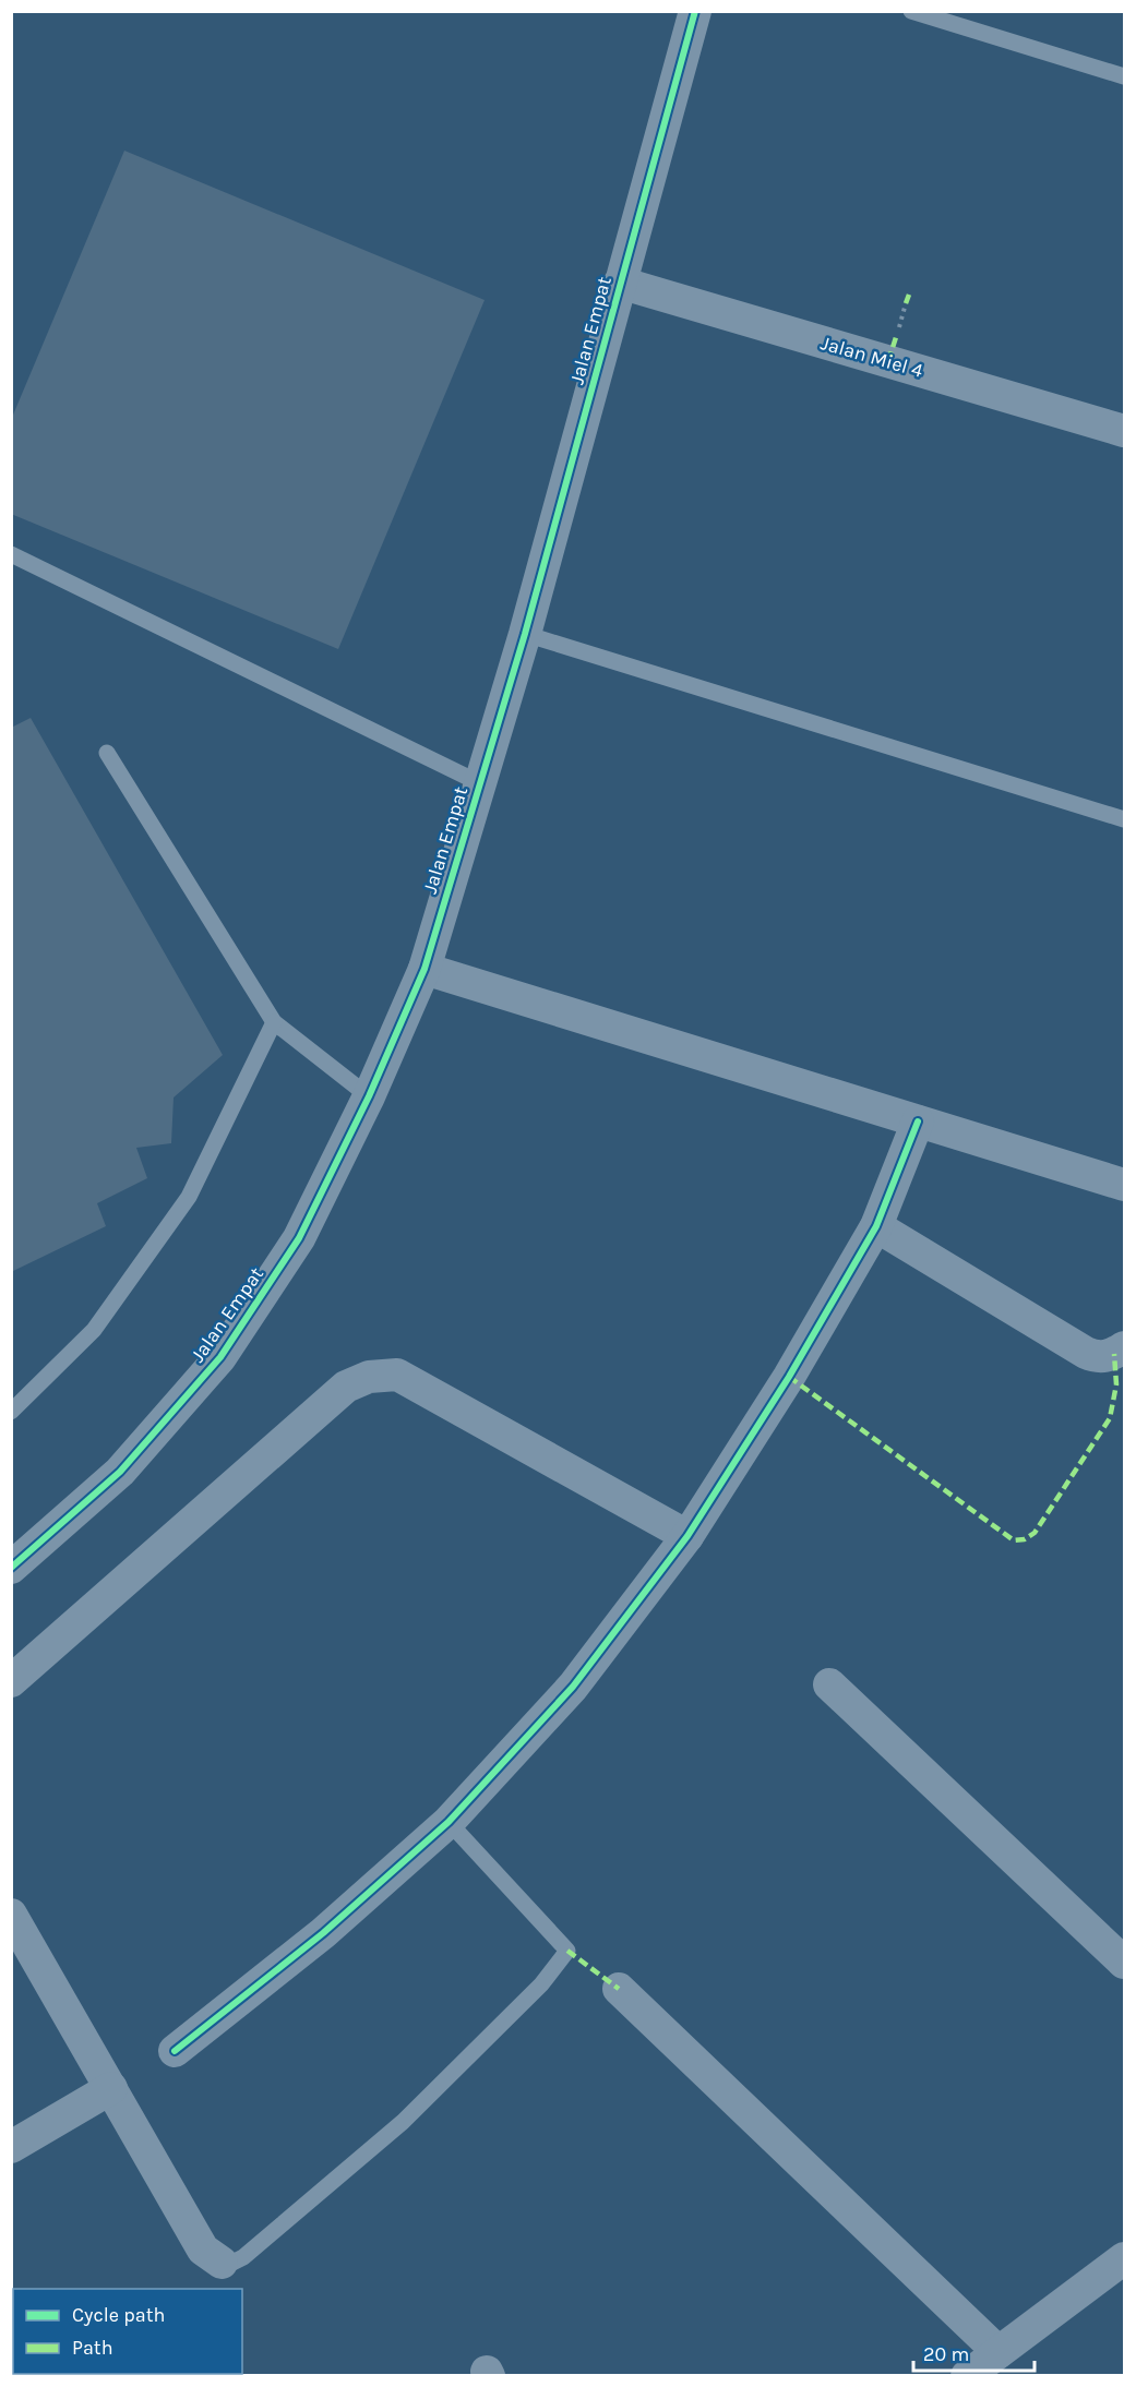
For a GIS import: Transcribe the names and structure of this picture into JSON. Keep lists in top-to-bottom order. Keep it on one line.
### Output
{"streets":{"street":["Jalan Empat","Jalan Miel 4"]},"crossings":[["Jalan Empat","Jalan Miel 4"]],"legend":["Cycle path","Path"],"scale_bar":"20 m"}
